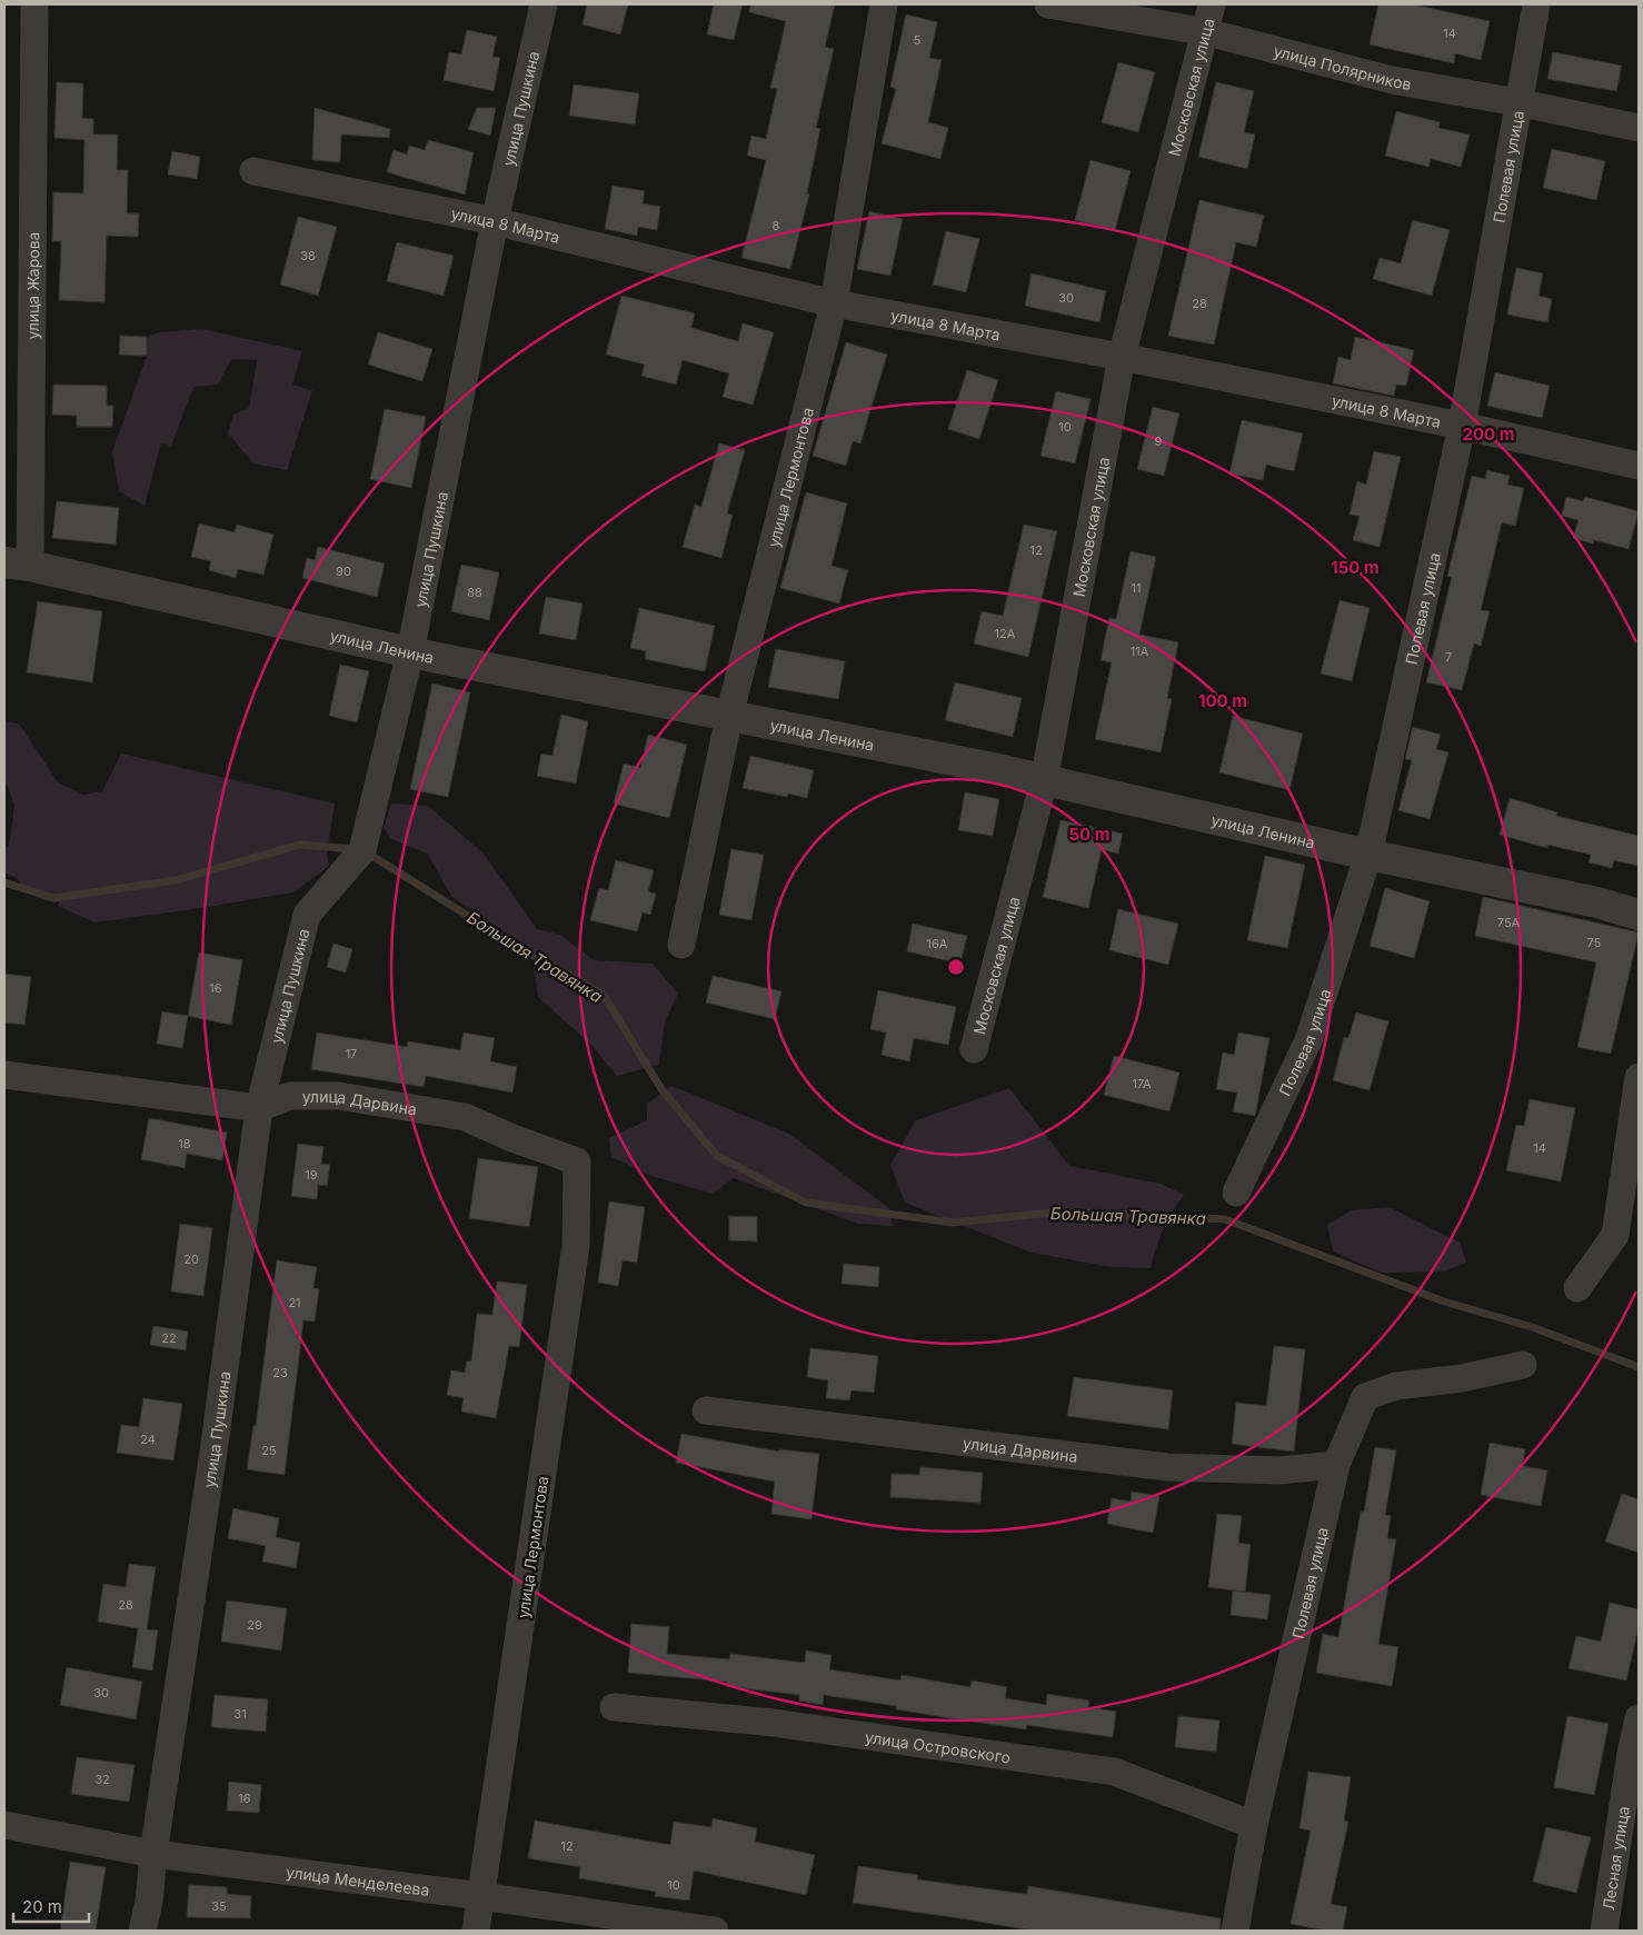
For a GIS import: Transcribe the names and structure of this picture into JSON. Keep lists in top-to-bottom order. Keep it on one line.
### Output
{"streets":{"street":["улица Полярников","Московская улица","улица Пушкина","Полевая улица","улица 8 Марта","улица Жарова","улица Лермонтова","улица Ленина","улица Дарвина","улица Островского","Лесная улица","улица Менделеева"]},"crossings":[["улица Полярников","Московская улица"],["улица Полярников","Полевая улица"],["Московская улица","улица 8 Марта"],["Московская улица","улица Ленина"],["улица Пушкина","улица 8 Марта"],["улица Пушкина","улица Ленина"],["улица Пушкина","улица Дарвина"],["улица Пушкина","улица Менделеева"],["Полевая улица","улица 8 Марта"],["Полевая улица","улица Ленина"],["Полевая улица","улица Дарвина"],["Полевая улица","улица Островского"],["улица 8 Марта","улица Лермонтова"],["улица Жарова","улица Ленина"],["улица Лермонтова","улица Ленина"],["улица Лермонтова","улица Дарвина"],["улица Лермонтова","улица Менделеева"]],"water":["Большая Травянка"],"house_numbers":["14","5","8","38","30","28","10","9","12","90","11","88","12А","11А","7","75А","75","16А","16","17","17А","18","14","19","20","21","22","23","24","25","28","29","30","31","32","16","12","10","35"],"scale_bar":"20 m","rings":["200 m","150 m","100 m","50 m"]}
